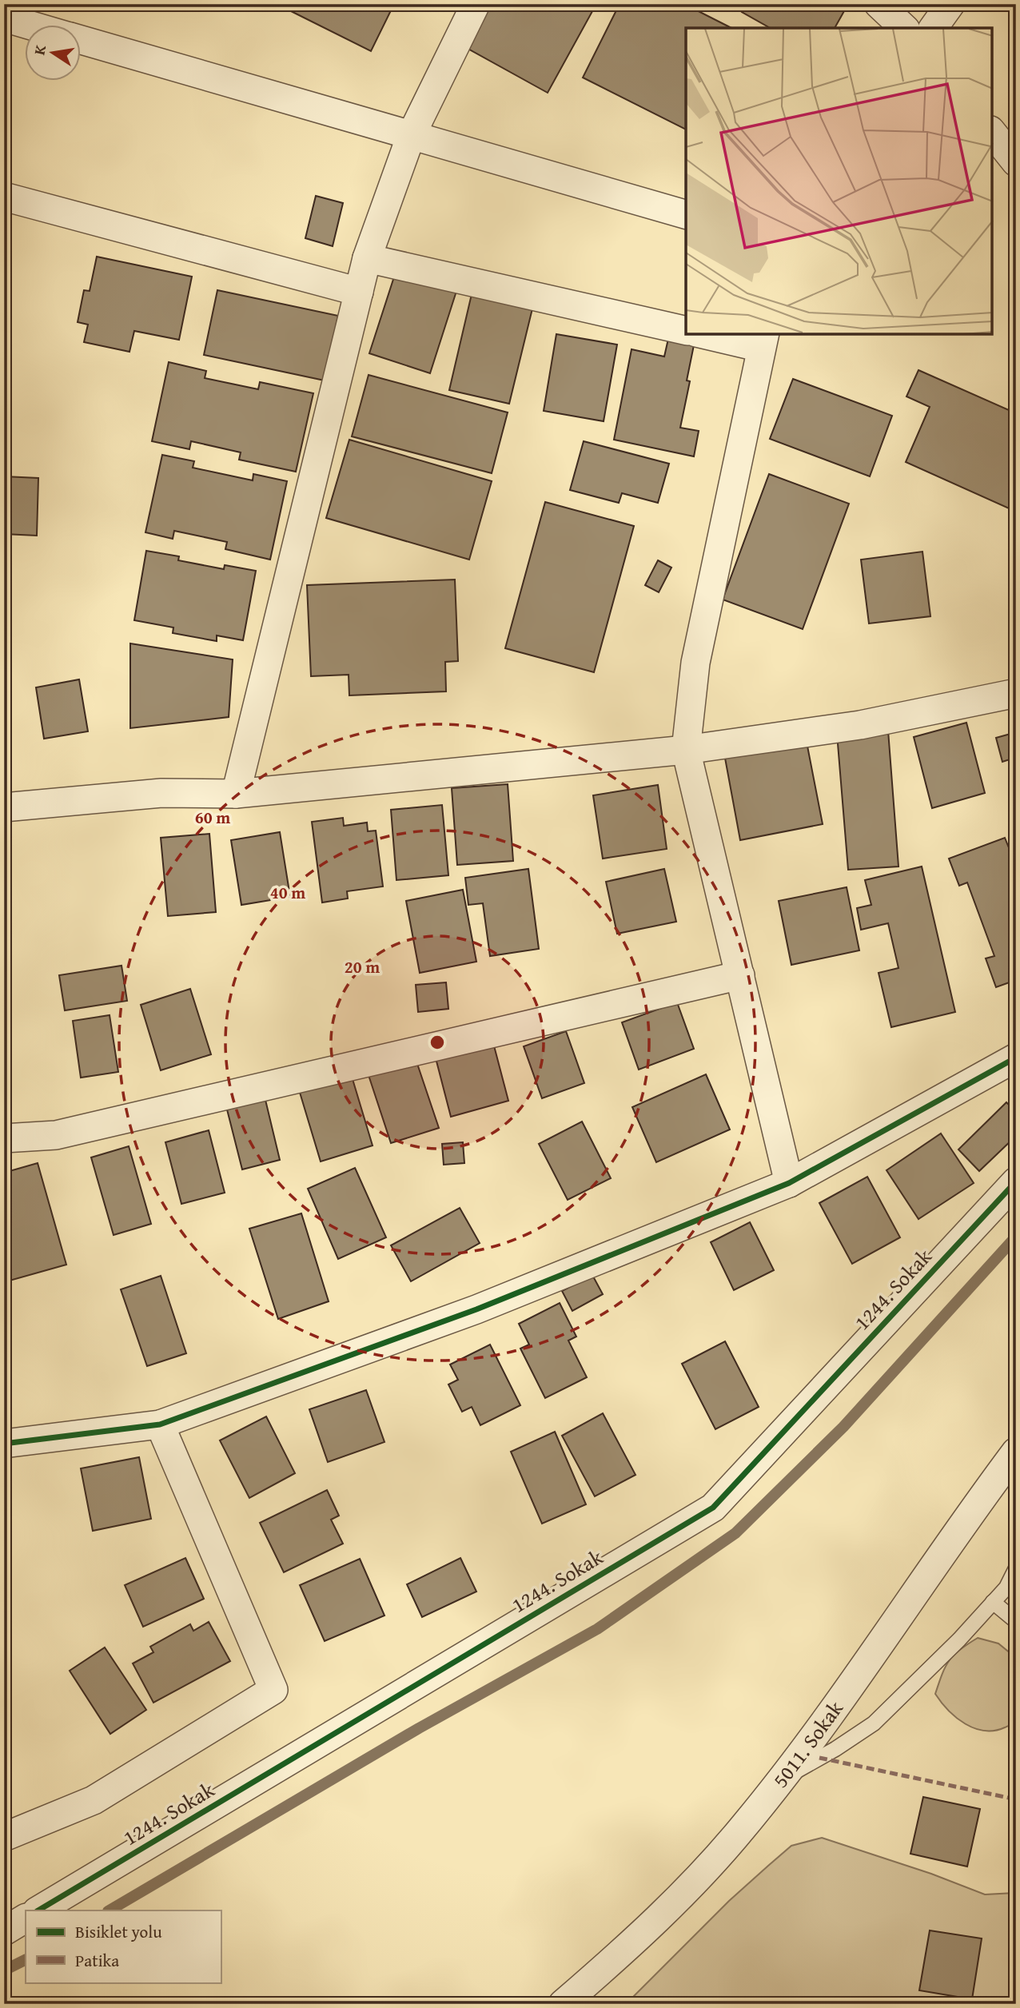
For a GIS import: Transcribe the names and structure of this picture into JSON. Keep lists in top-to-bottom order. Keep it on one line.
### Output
{"streets":{"street":["1244. Sokak","5011. Sokak"]},"legend":["Bisiklet yolu","Patika"],"north":"left","rings":["60 m","40 m","20 m"]}
